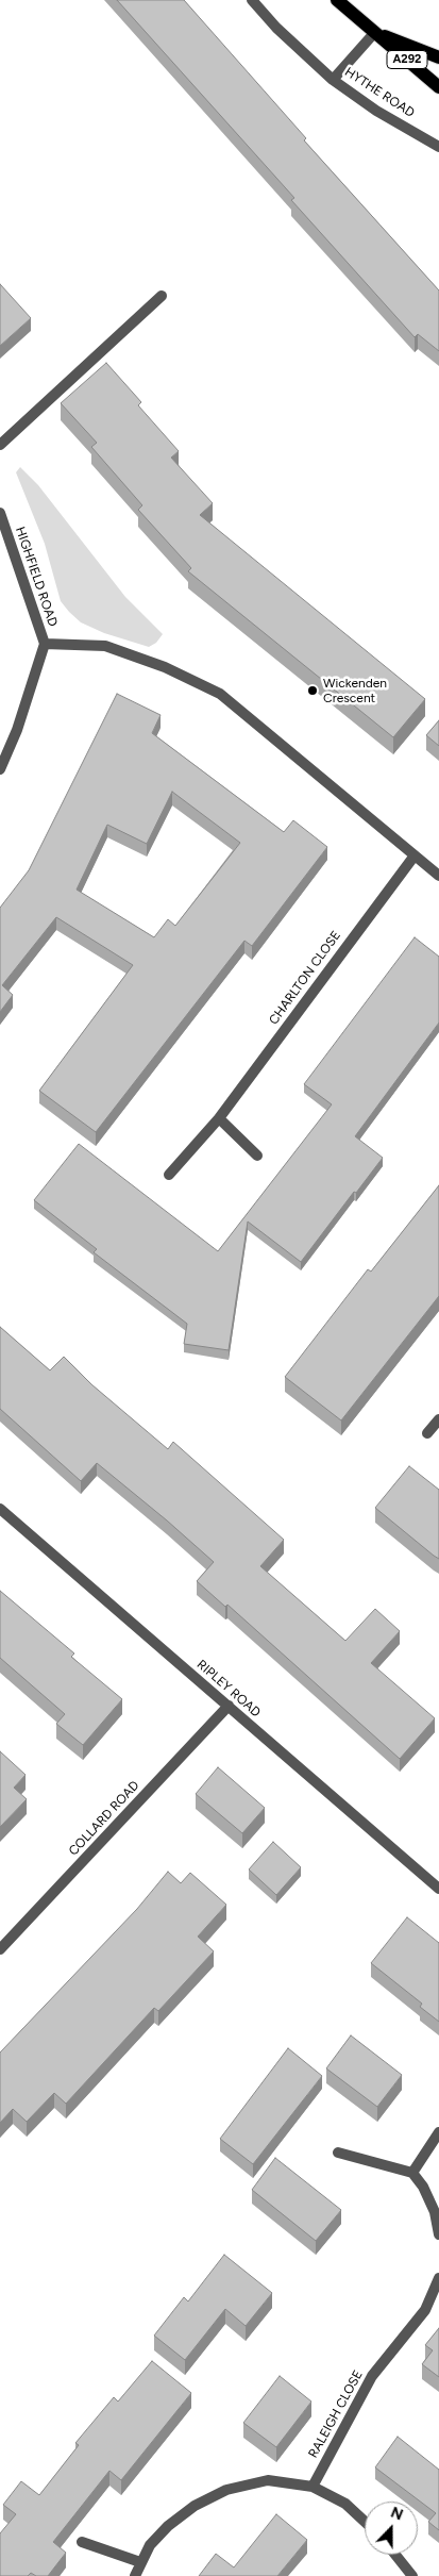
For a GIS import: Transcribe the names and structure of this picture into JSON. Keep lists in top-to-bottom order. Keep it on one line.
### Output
{"streets":{"main road":["A292"],"street":["HYTHE ROAD","HIGHFIELD ROAD","CHARLTON CLOSE","RIPLEY ROAD","COLLARD ROAD","RALEIGH CLOSE"]},"crossings":[["A292","HYTHE ROAD"],["RIPLEY ROAD","COLLARD ROAD"]],"places":["Wickenden Crescent"],"north":"top"}
